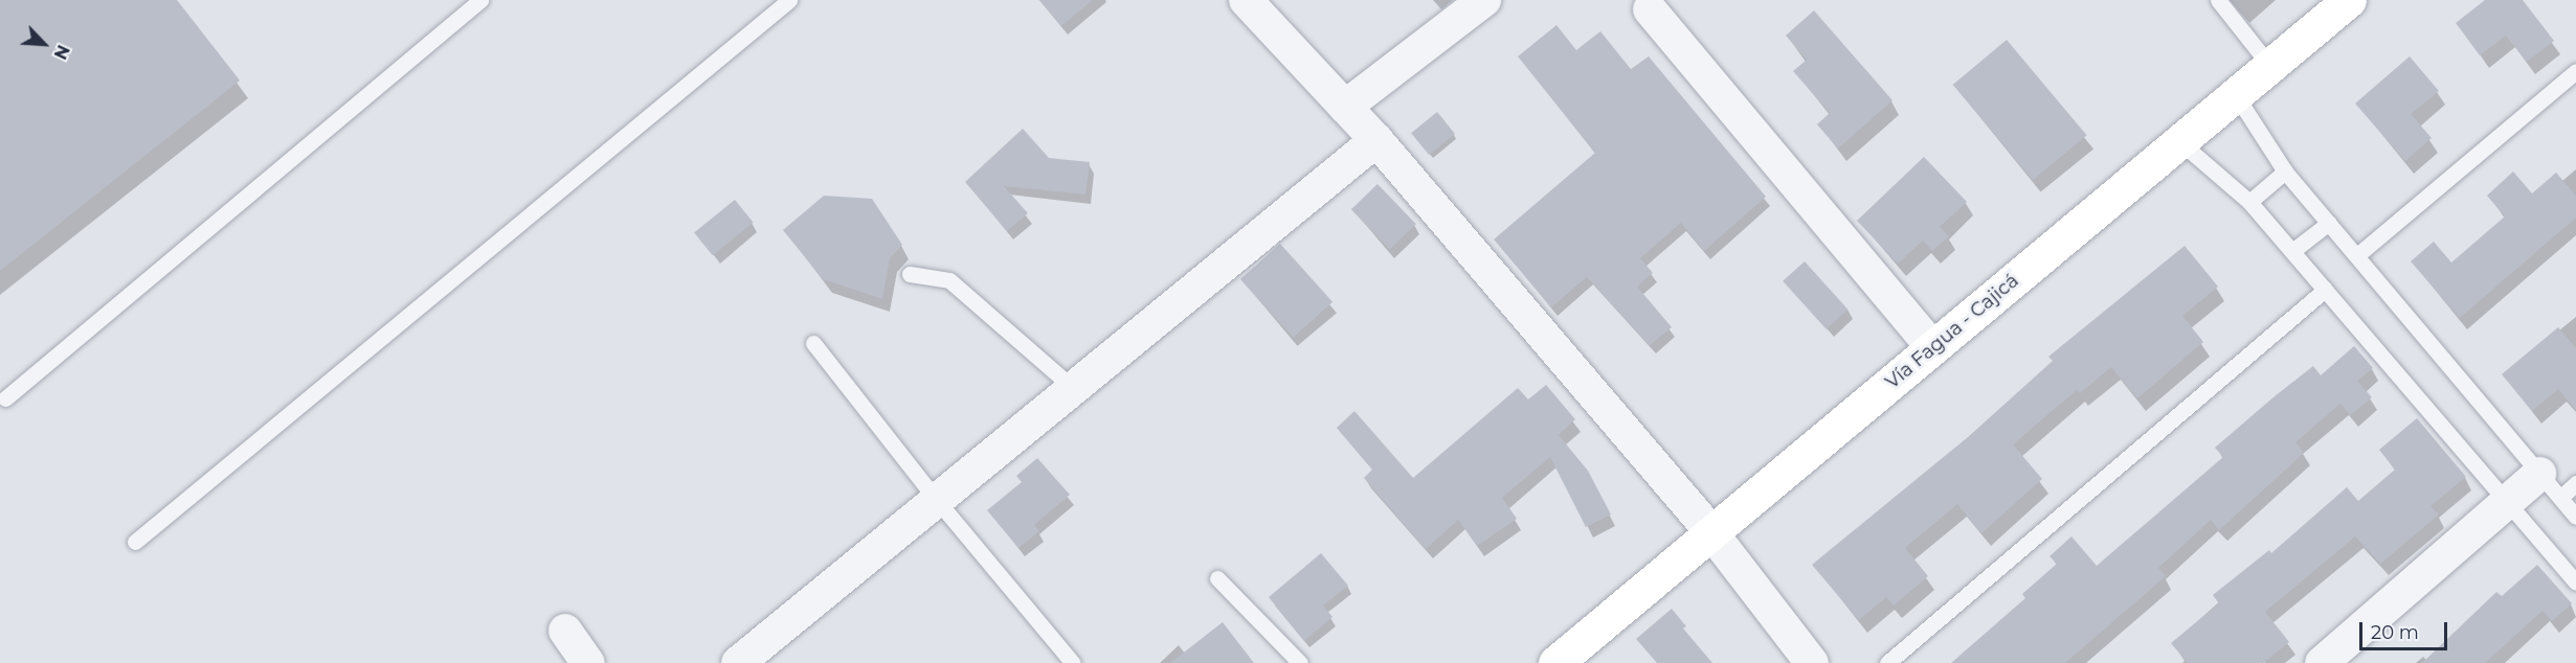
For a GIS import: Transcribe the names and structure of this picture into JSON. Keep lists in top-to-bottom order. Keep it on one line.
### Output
{"streets":{"street":["Vía Fagua - Cajicá"]},"scale_bar":"20 m","north":"bottom right"}
